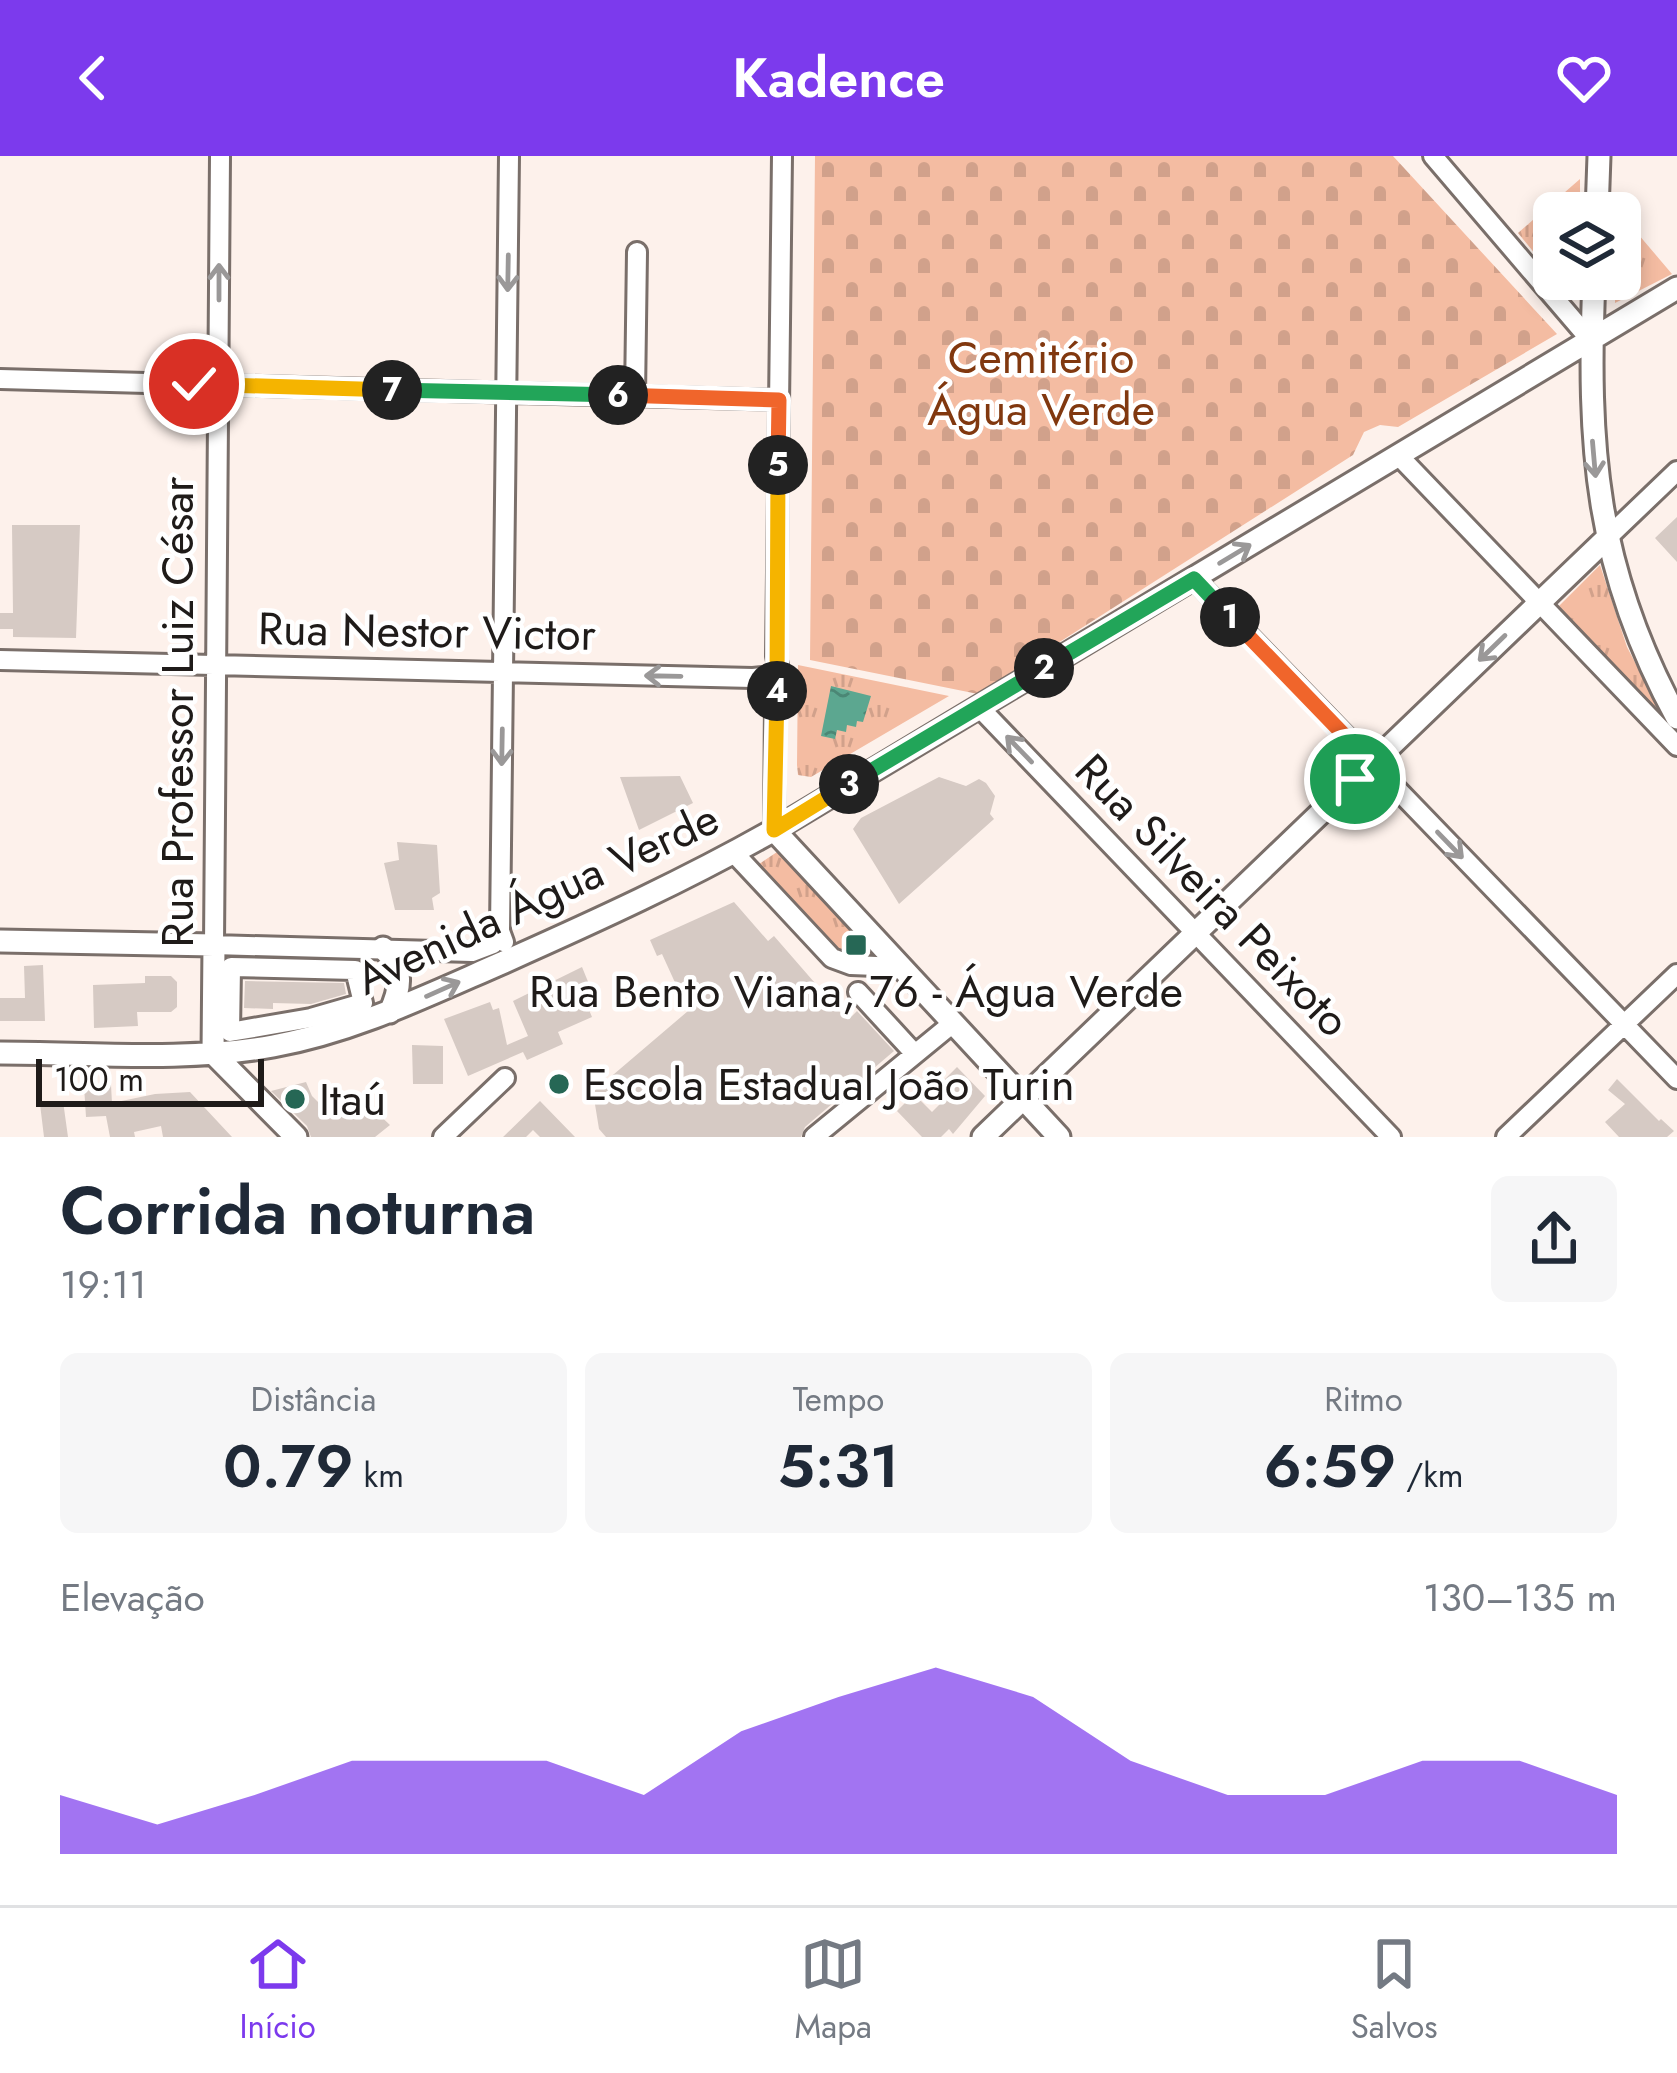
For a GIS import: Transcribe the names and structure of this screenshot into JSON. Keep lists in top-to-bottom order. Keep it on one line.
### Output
{"streets":{"main road":["Rua Professor Luiz César","Avenida Água Verde"],"street":["Rua Nestor Victor","Rua Silveira Peixoto"]},"crossings":[["Rua Nestor Victor","Rua Professor Luiz César"],["Rua Professor Luiz César","Avenida Água Verde"],["Rua Silveira Peixoto","Avenida Água Verde"]],"one_way":["Rua Nestor Victor","Rua Silveira Peixoto"],"parks":["Cemitério Água Verde"],"places":{"transit":["Rua Bento Viana, 76 - Água Verde"],"other":["Escola Estadual João Turin","Itaú"]},"scale_bar":"100 m","page":{"header":"Kadence","pins":["7","6","5","1","2","4","3"],"scale":"100 m","heading":["Corrida noturna","19:11"],"stats":[["Distância","0.79 km"],["Tempo","5:31"],["Ritmo","6:59 /km"]],"chart":["Elevação","130–135 m"],"tabs":["Início","Mapa","Salvos"]}}
